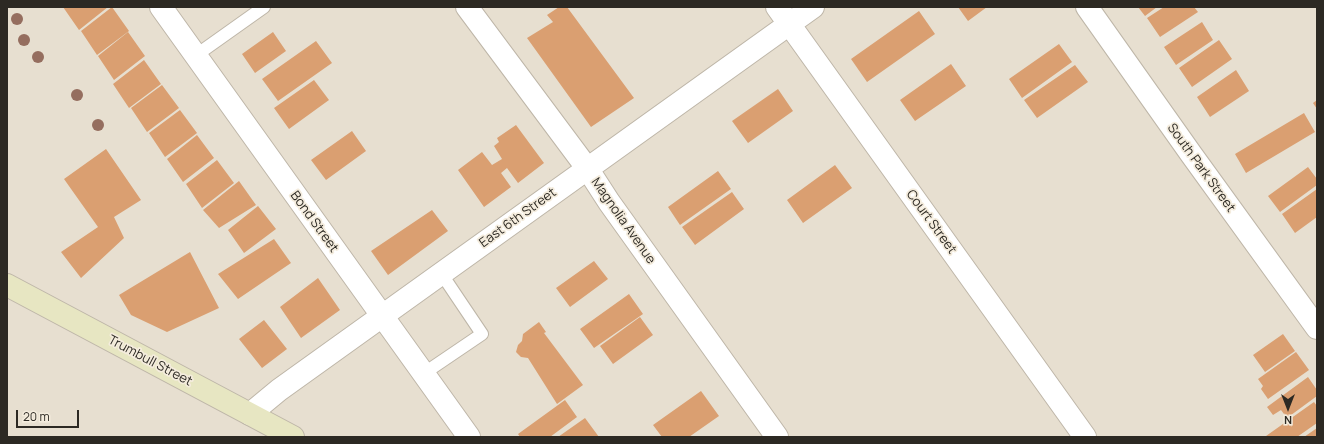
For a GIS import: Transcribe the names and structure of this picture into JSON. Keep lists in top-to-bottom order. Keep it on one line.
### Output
{"streets":{"street":["South Park Street","East 6th Street","Magnolia Avenue","Bond Street","Court Street","Trumbull Street"]},"crossings":[["East 6th Street","Magnolia Avenue"],["East 6th Street","Bond Street"],["East 6th Street","Court Street"],["East 6th Street","Trumbull Street"]],"scale_bar":"20 m","north":"bottom"}
